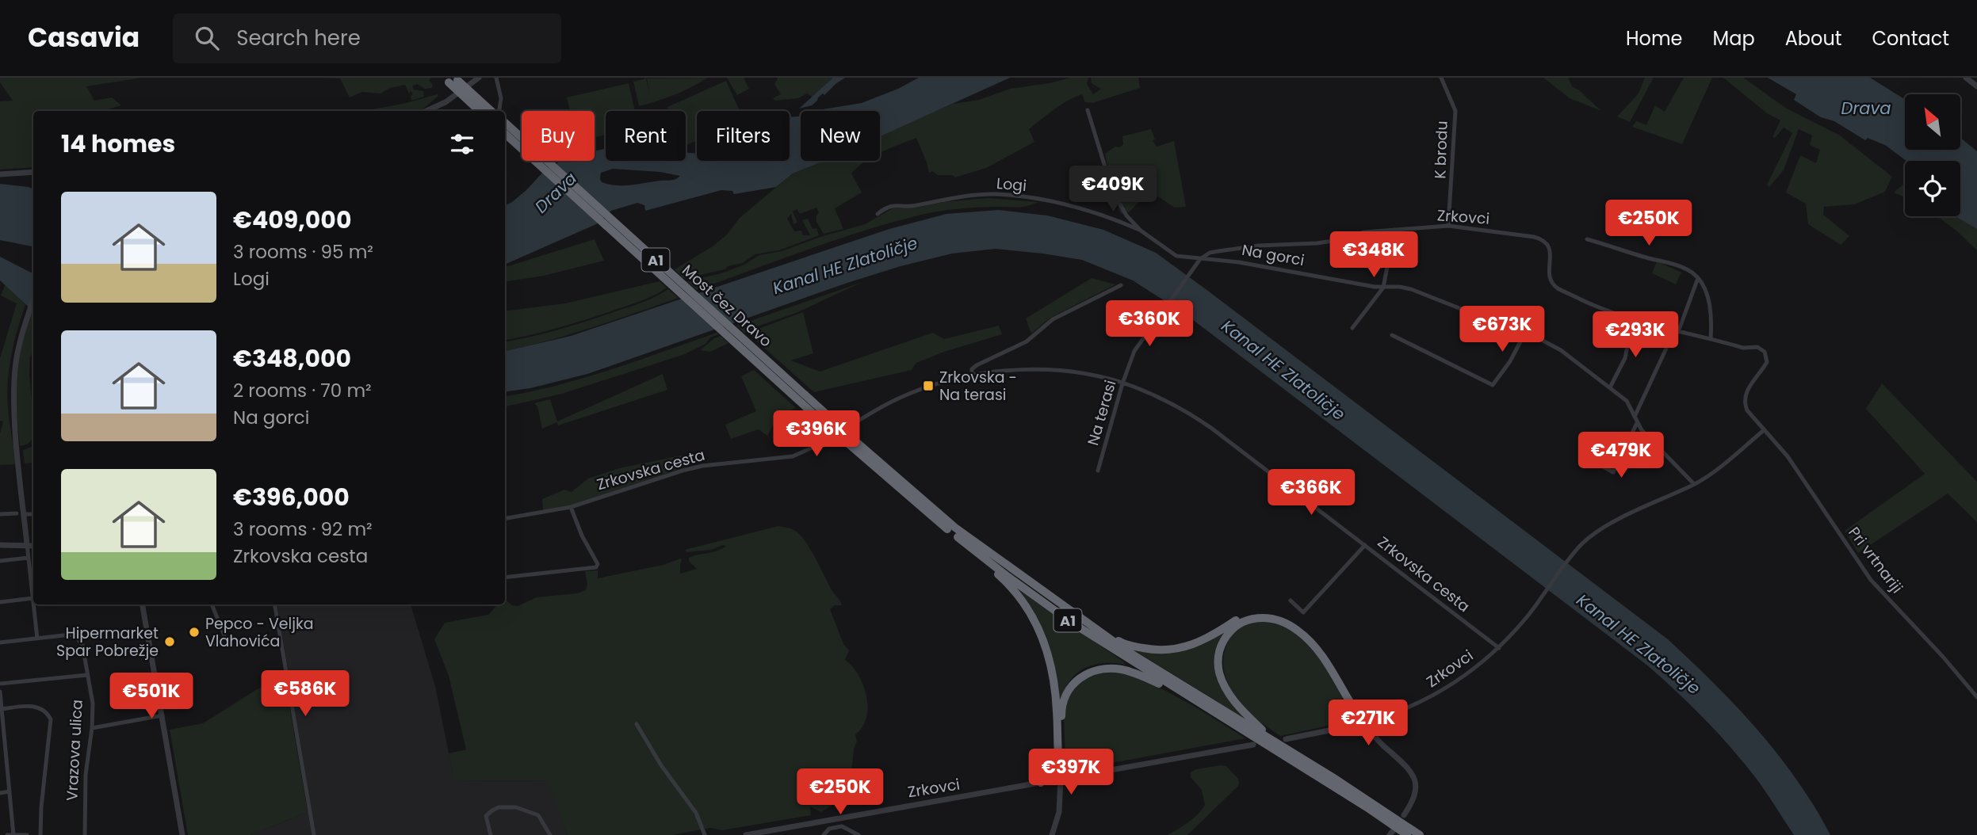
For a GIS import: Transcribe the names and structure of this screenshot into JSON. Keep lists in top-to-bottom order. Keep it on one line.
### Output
{"streets":{"highway":["A1","Most čez Dravo"],"street":["K brodu","Logi","Zrkovci","Na gorci","Na terasi","Zrkovska cesta","Pri vrtnariji","Vrazova ulica"]},"crossings":[["K brodu","Zrkovci"],["Logi","Zrkovci"],["Logi","Na gorci"],["Logi","Na terasi"],["Zrkovci","Na gorci"],["Zrkovci","Na terasi"],["Zrkovci","Zrkovska cesta"],["Zrkovci","Pri vrtnariji"],["Na gorci","Na terasi"],["A1","Most čez Dravo"],["Na terasi","Zrkovska cesta"]],"water":["Drava","Kanal HE Zlatoličje"],"places":{"transit":["Zrkovska - Na terasi"],"other":["Pepco - Veljka Vlahovića","Hipermarket Spar Pobrežje"]},"north":"top left","page":{"header":"Casavia","search":"Search here","nav":["Home","Map","About","Contact"],"chip":["Buy","Rent","Filters","New"],"heading":"14 homes","price":["€409K","€250K","€348K","€360K","€673K","€293K","€396K","€479K","€366K","€586K","€501K","€271K","€397K","€250K"],"list":[{"name":"€409,000","note":"3 rooms · 95 m² · Logi"},{"name":"€348,000","note":"2 rooms · 70 m² · Na gorci"},{"name":"€396,000","note":"3 rooms · 92 m² · Zrkovska cesta"}]}}
